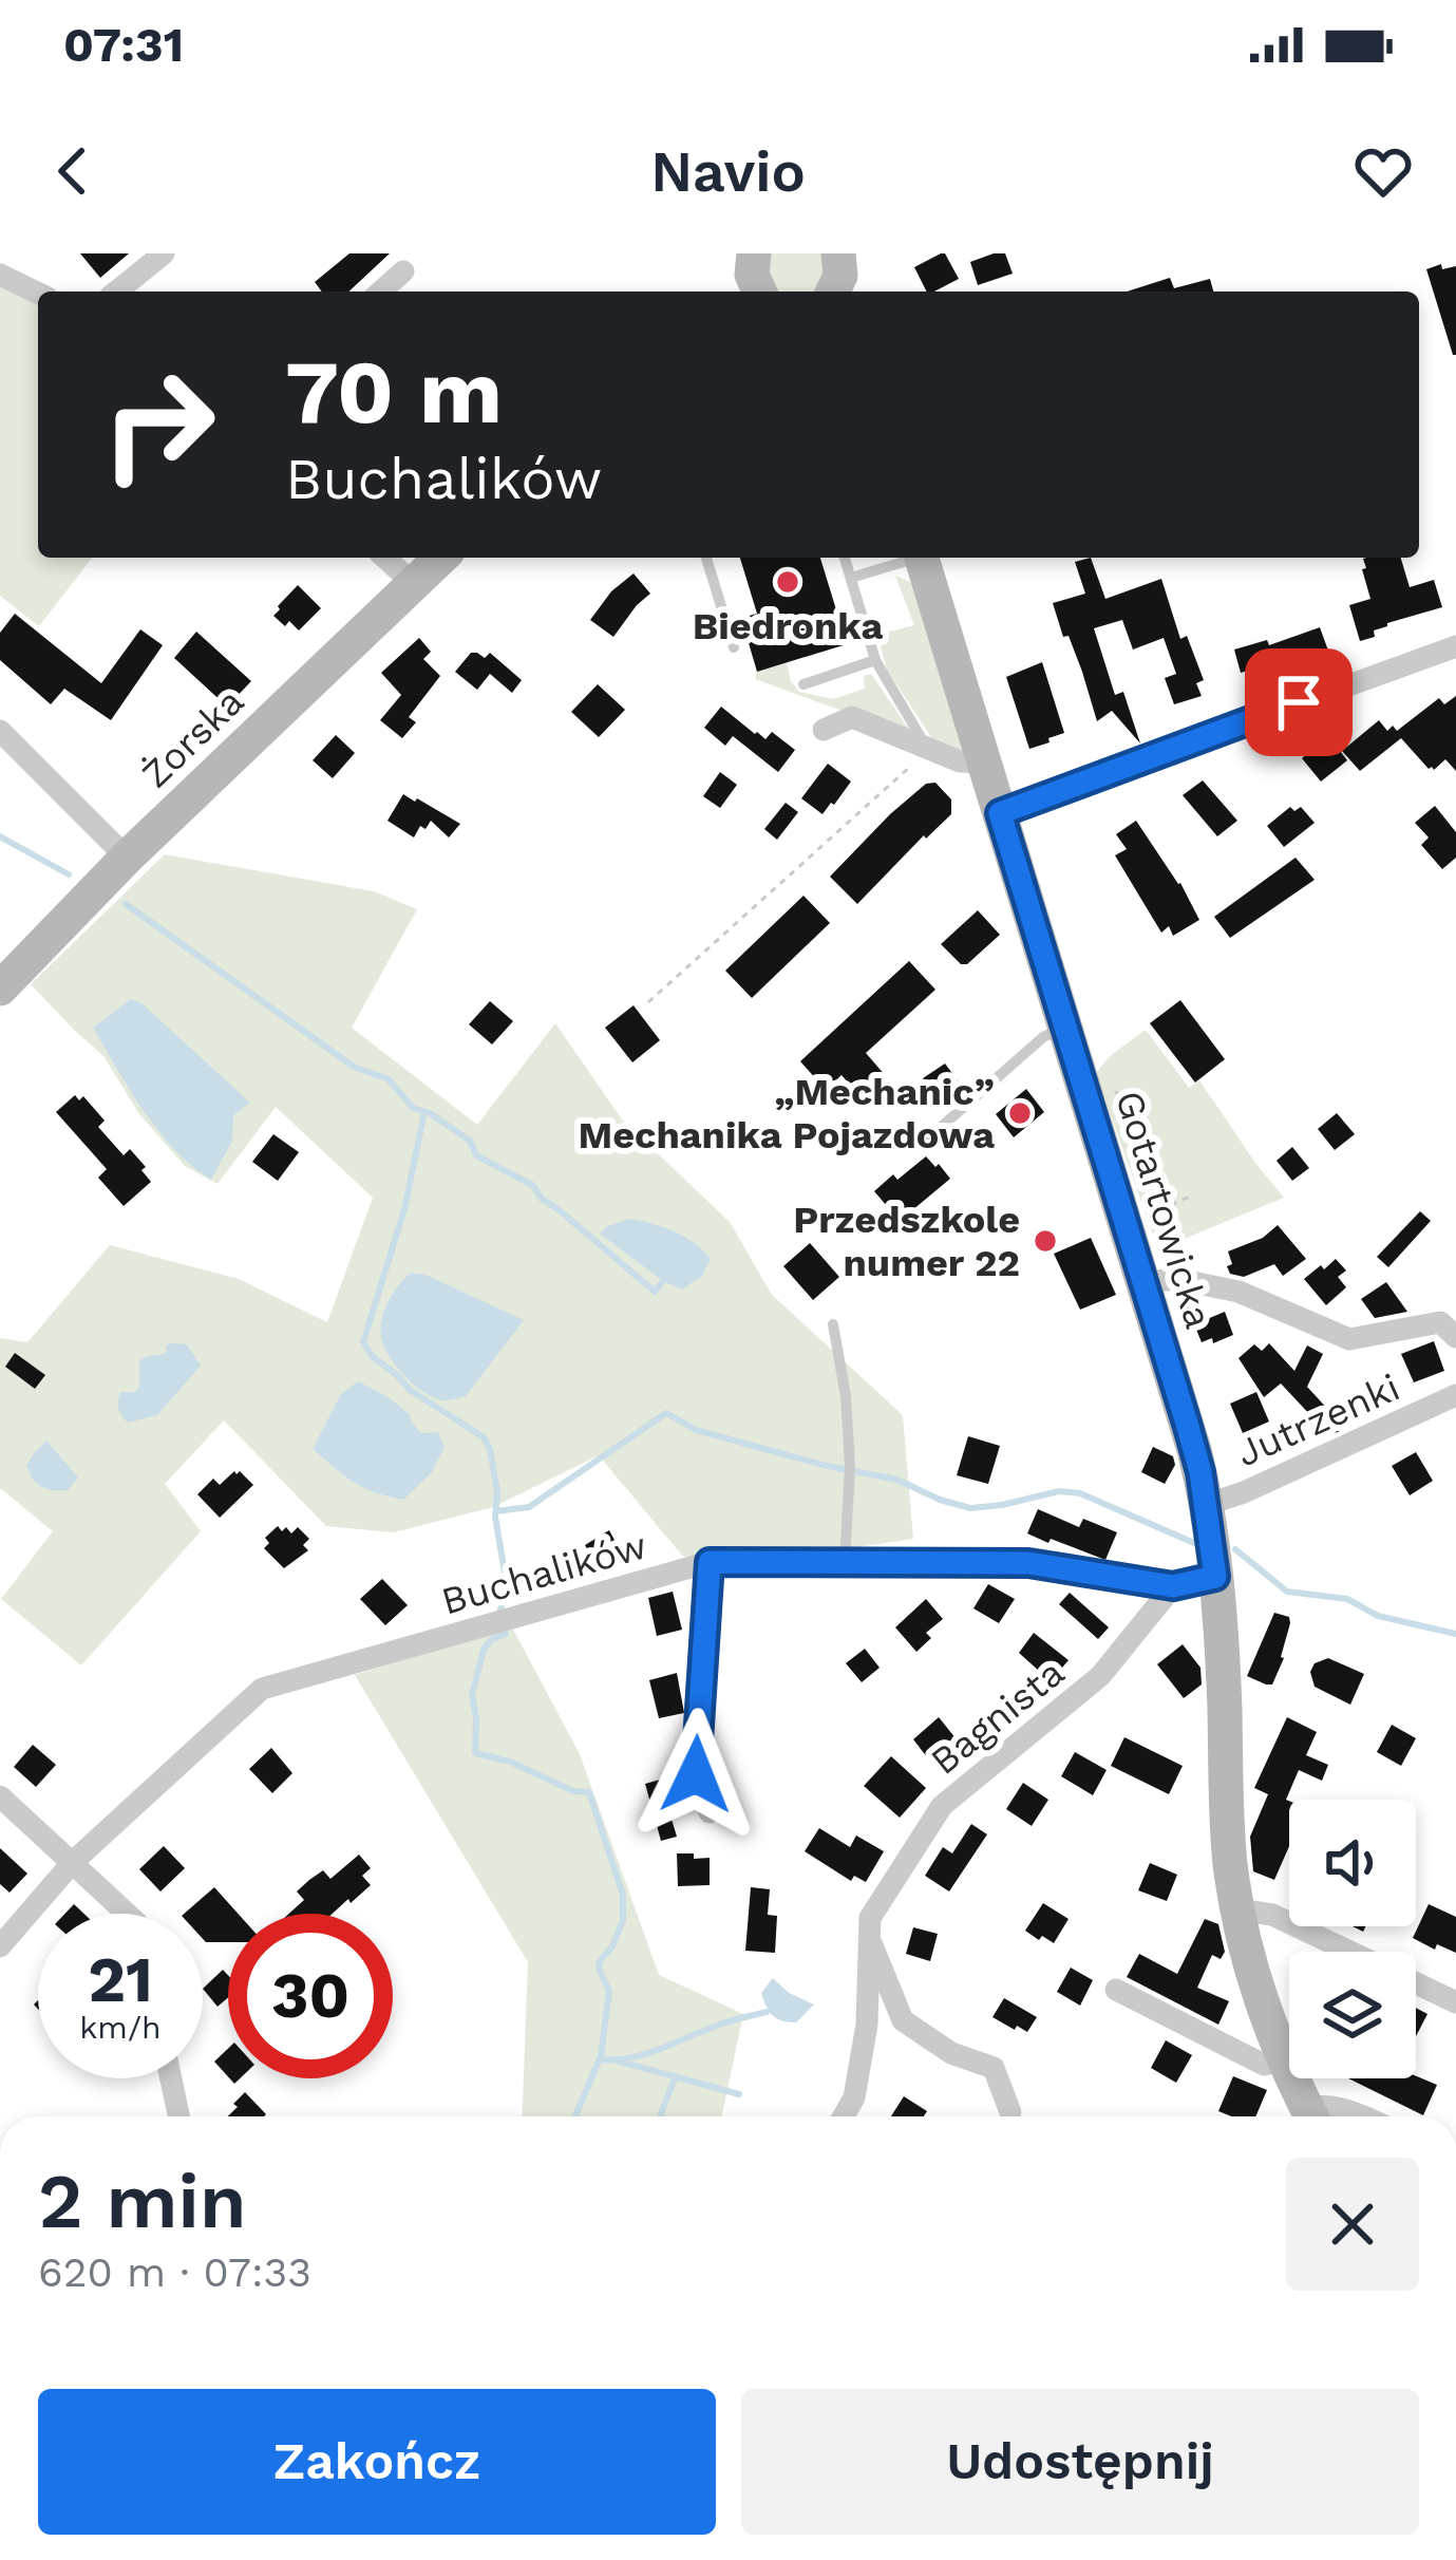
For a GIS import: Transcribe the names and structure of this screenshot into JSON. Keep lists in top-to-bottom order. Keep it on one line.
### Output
{"streets":{"street":["Żorska","Gotartowicka","Jutrzenki","Buchalików","Bagnista"]},"crossings":[["Gotartowicka","Jutrzenki"],["Gotartowicka","Buchalików"],["Buchalików","Bagnista"]],"places":["Biedronka","„Mechanic” Mechanika Pojazdowa","Przedszkole numer 22"],"page":{"status":"07:31","header":"Navio","turn":["70 m","Buchalików"],"speed":"21 km/h","limit":"30","heading":["2 min","620 m · 07:33"],"buttons":["Zakończ","Udostępnij"]}}
